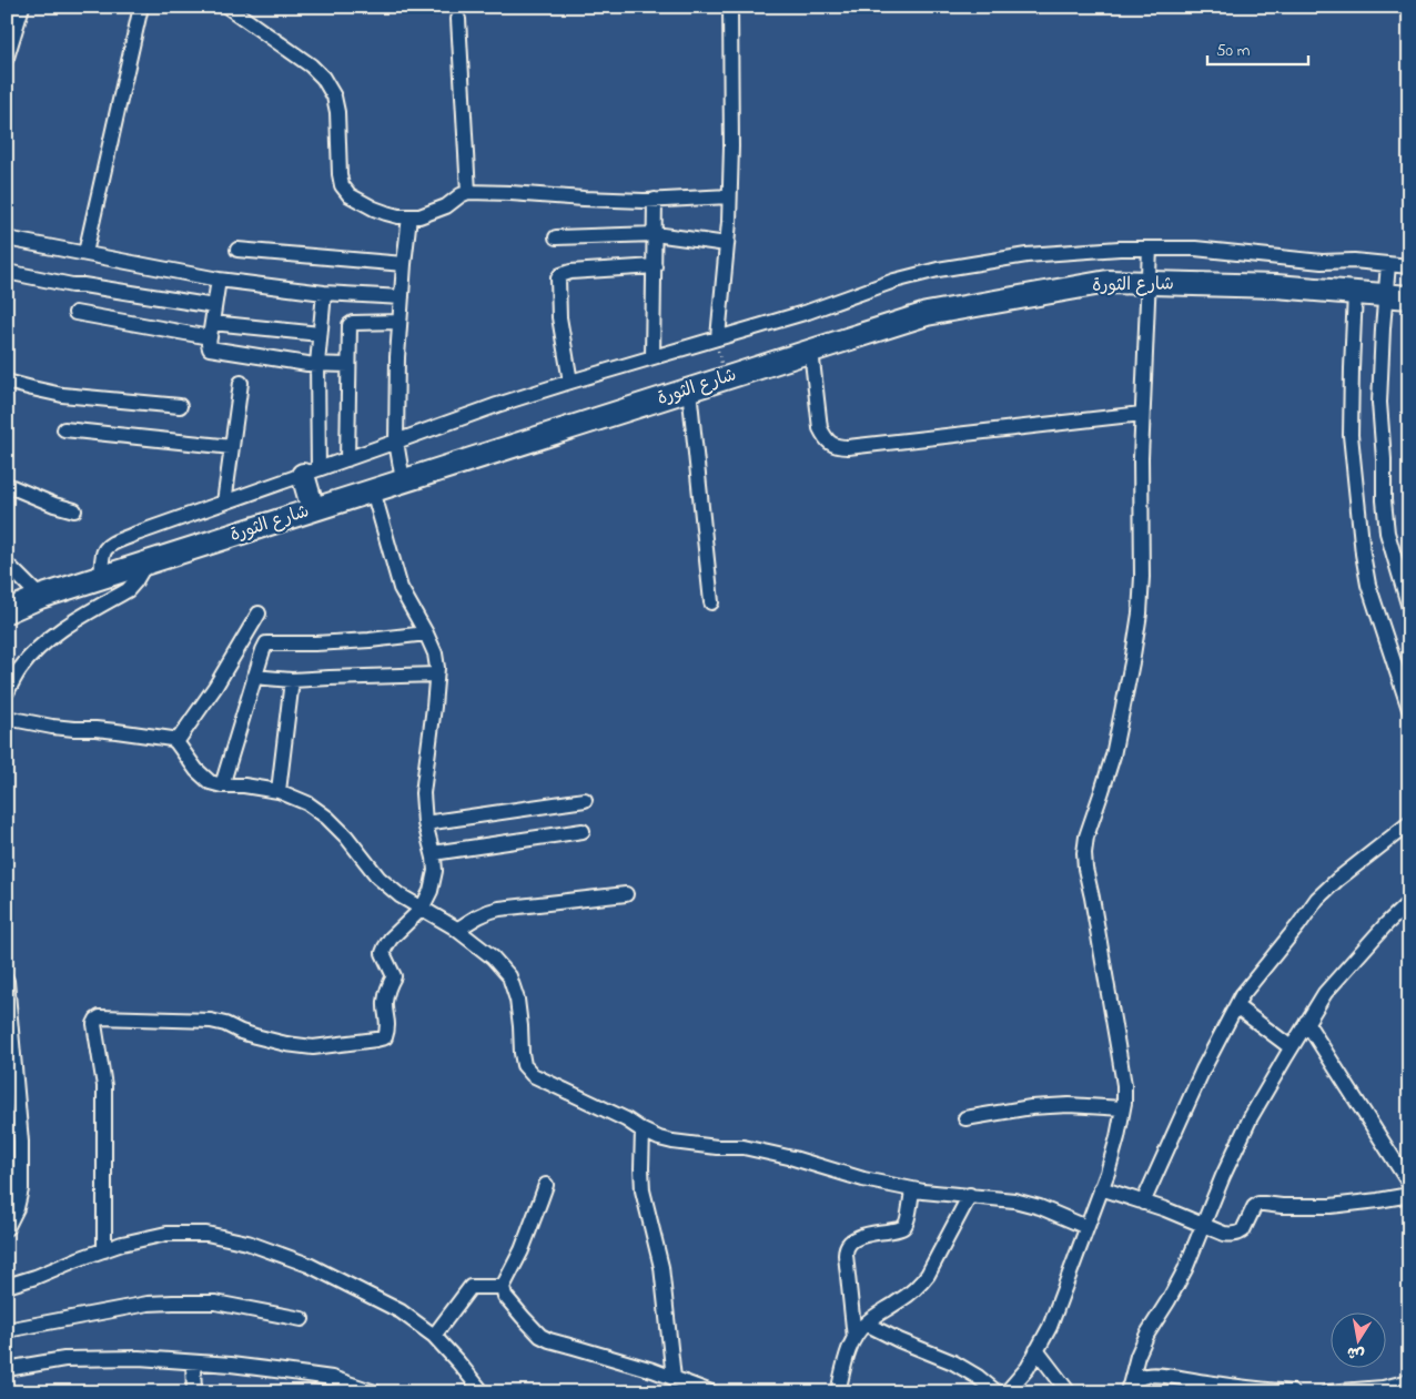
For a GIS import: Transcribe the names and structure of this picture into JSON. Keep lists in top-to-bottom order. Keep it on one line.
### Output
{"streets":{"main road":["شارع الثورة"]},"scale_bar":"50 m","north":"bottom"}
